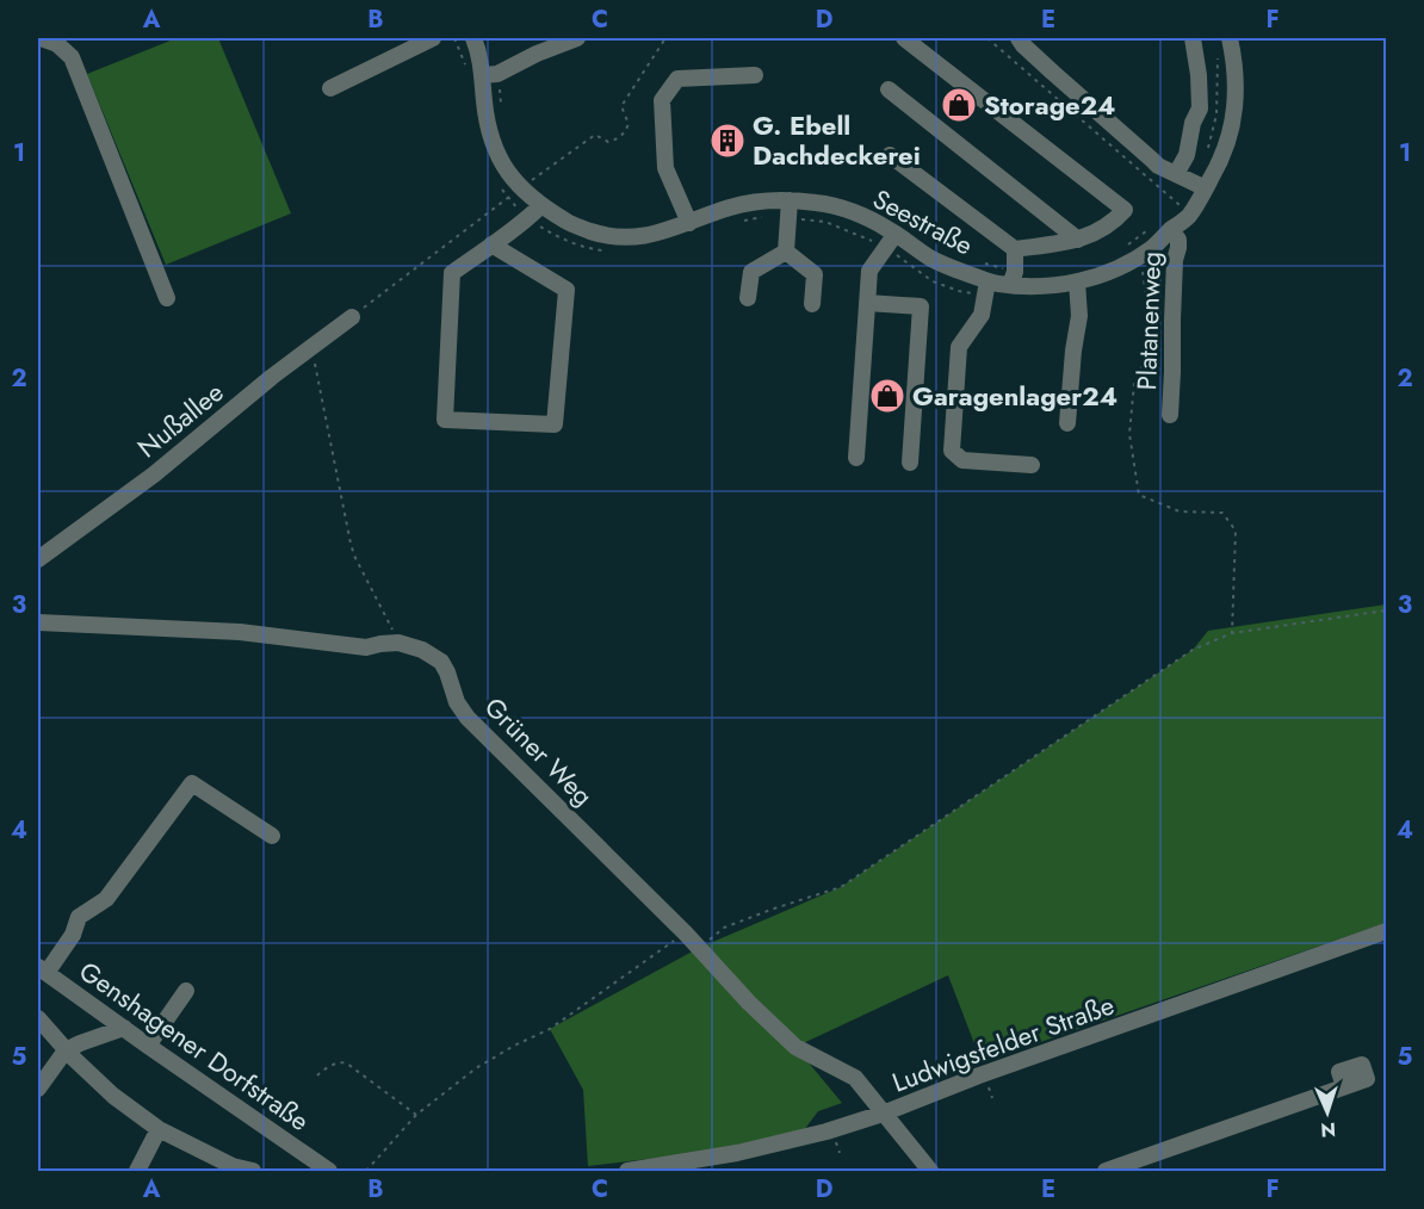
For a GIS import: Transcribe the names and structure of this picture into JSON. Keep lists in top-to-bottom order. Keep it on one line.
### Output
{"streets":{"street":["Seestraße","Platanenweg","Nußallee","Grüner Weg","Ludwigsfelder Straße","Genshagener Dorfstraße"]},"crossings":[["Seestraße","Platanenweg"],["Grüner Weg","Ludwigsfelder Straße"]],"places":{"shop":["Storage24","Garagenlager24"],"building":["G. Ebell Dachdeckerei"]},"north":"bottom","grid":{"columns":["A","B","C","D","E","F"],"rows":["1","2","3","4","5"]}}
